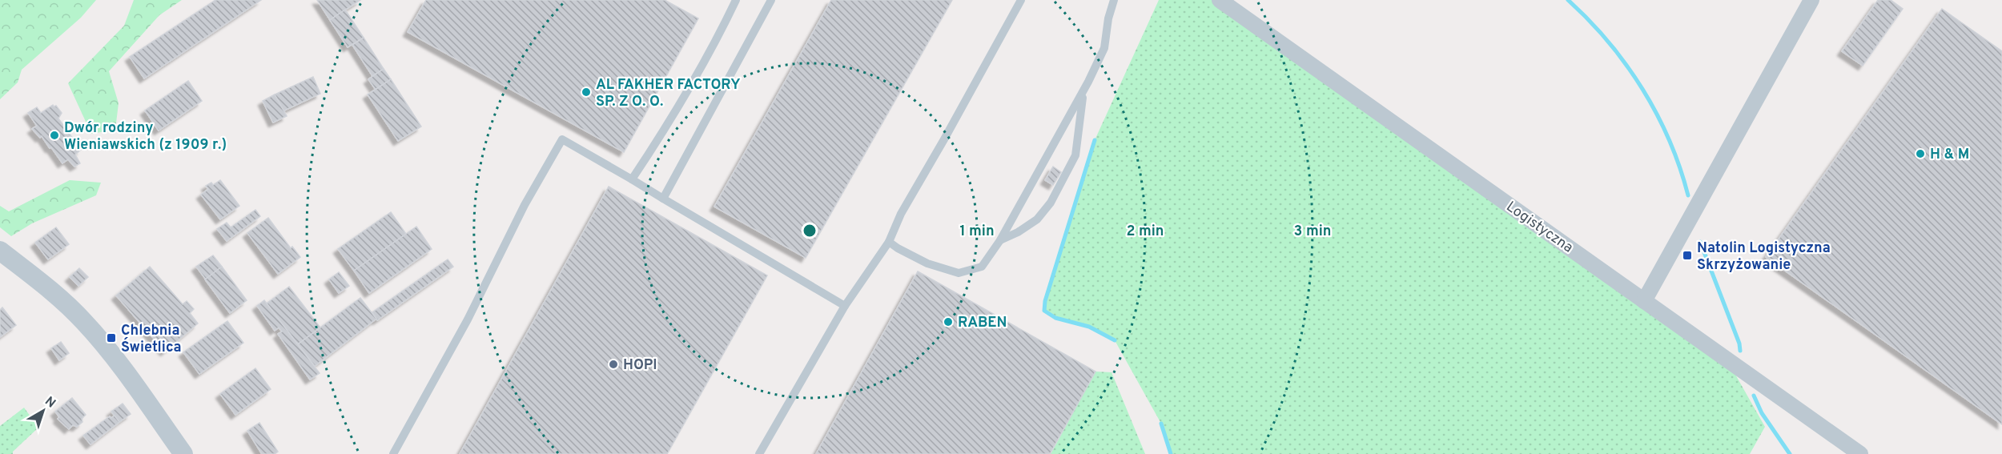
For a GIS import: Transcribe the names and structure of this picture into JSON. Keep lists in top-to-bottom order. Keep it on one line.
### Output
{"streets":{"street":["Logistyczna"]},"places":{"other":["AL FAKHER FACTORY SP. Z O. O.","Dwór rodziny Wieniawskich (z 1909 r.)","H & M","RABEN","HOPI"],"transit":["Natolin Logistyczna Skrzyżowanie","Chlebnia Świetlica"]},"north":"top right","rings":["1 min","2 min","3 min"]}
